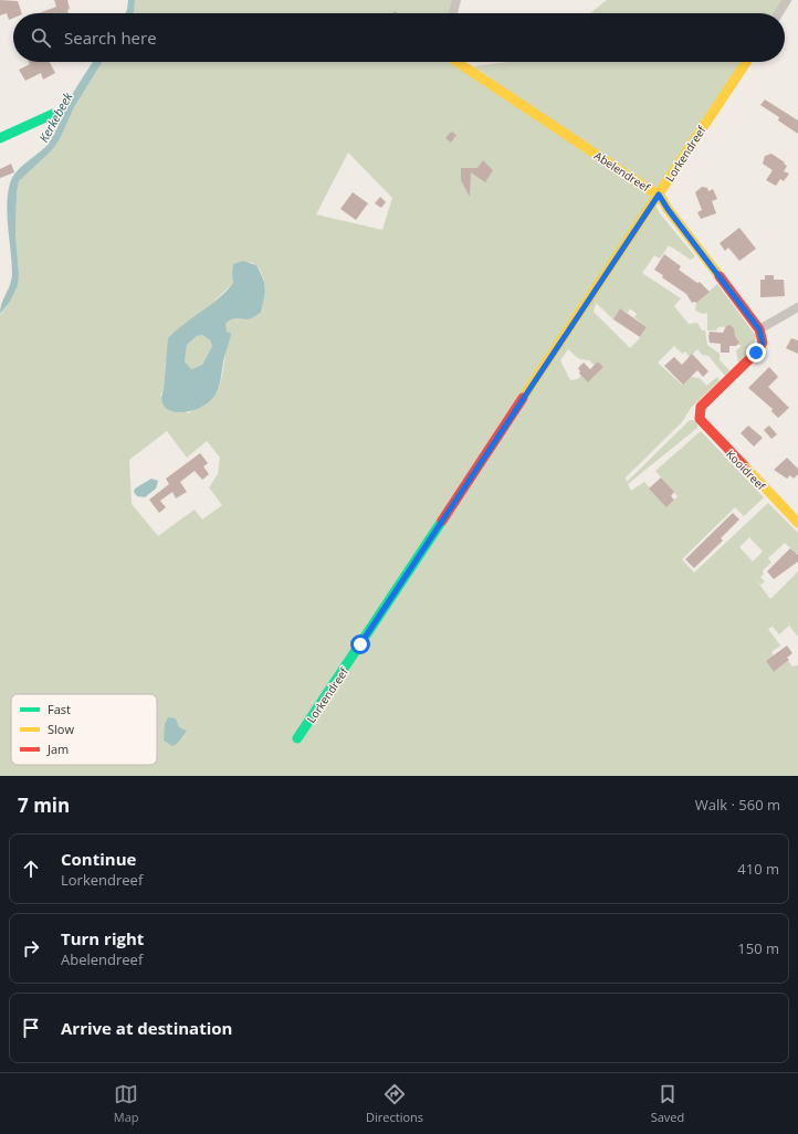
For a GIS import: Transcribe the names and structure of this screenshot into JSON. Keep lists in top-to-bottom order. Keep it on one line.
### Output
{"streets":{"street":["Lorkendreef","Abelendreef","Kooidreef"]},"crossings":[["Lorkendreef","Abelendreef"],["Abelendreef","Kooidreef"]],"water":["Kerkebeek"],"legend":["Fast","Slow","Jam"],"page":{"search":"Search here","heading":["7 min","Walk · 560 m"],"list":[["Continue","Lorkendreef","410 m"],["Turn right","Abelendreef","150 m"],"Arrive at destination"],"nav":["Map","Directions","Saved"]}}
